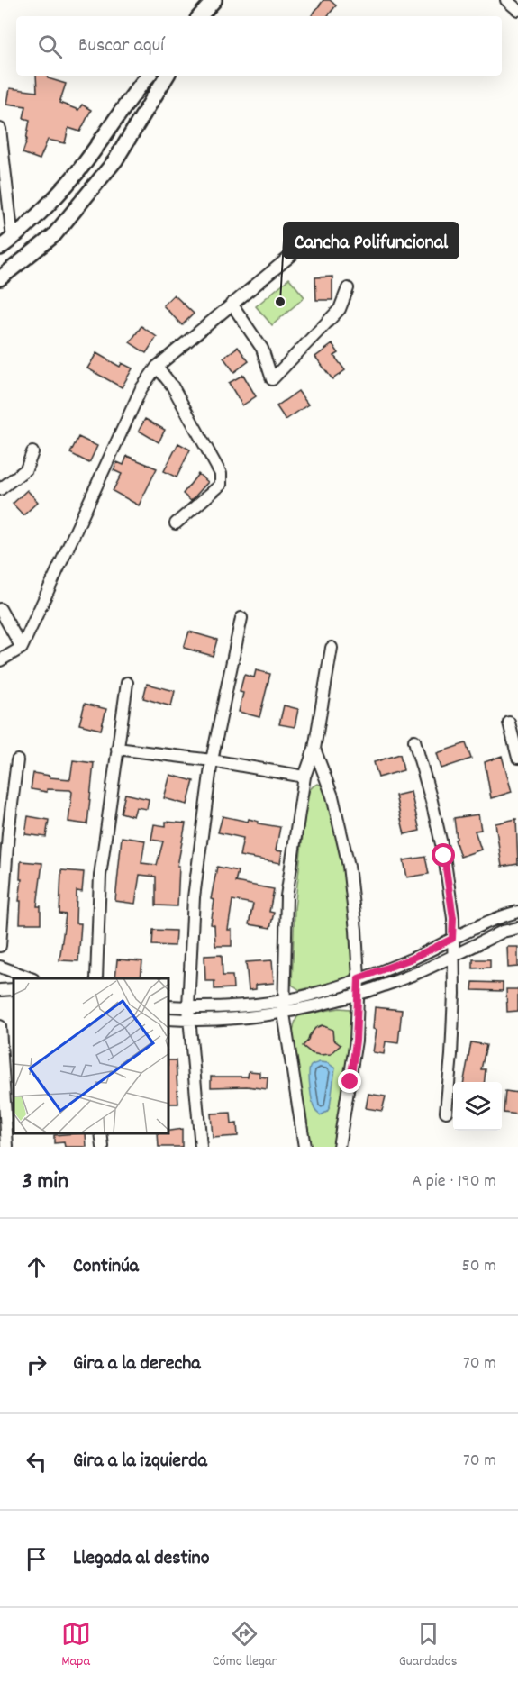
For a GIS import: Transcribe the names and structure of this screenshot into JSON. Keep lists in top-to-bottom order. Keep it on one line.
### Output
{"places":["Cancha Polifuncional"],"page":{"search":"Buscar aquí","heading":["3 min","A pie · 190 m"],"list":[["Continúa","50 m"],["Gira a la derecha","70 m"],["Gira a la izquierda","70 m"],"Llegada al destino"],"nav":["Mapa","Cómo llegar","Guardados"]}}
